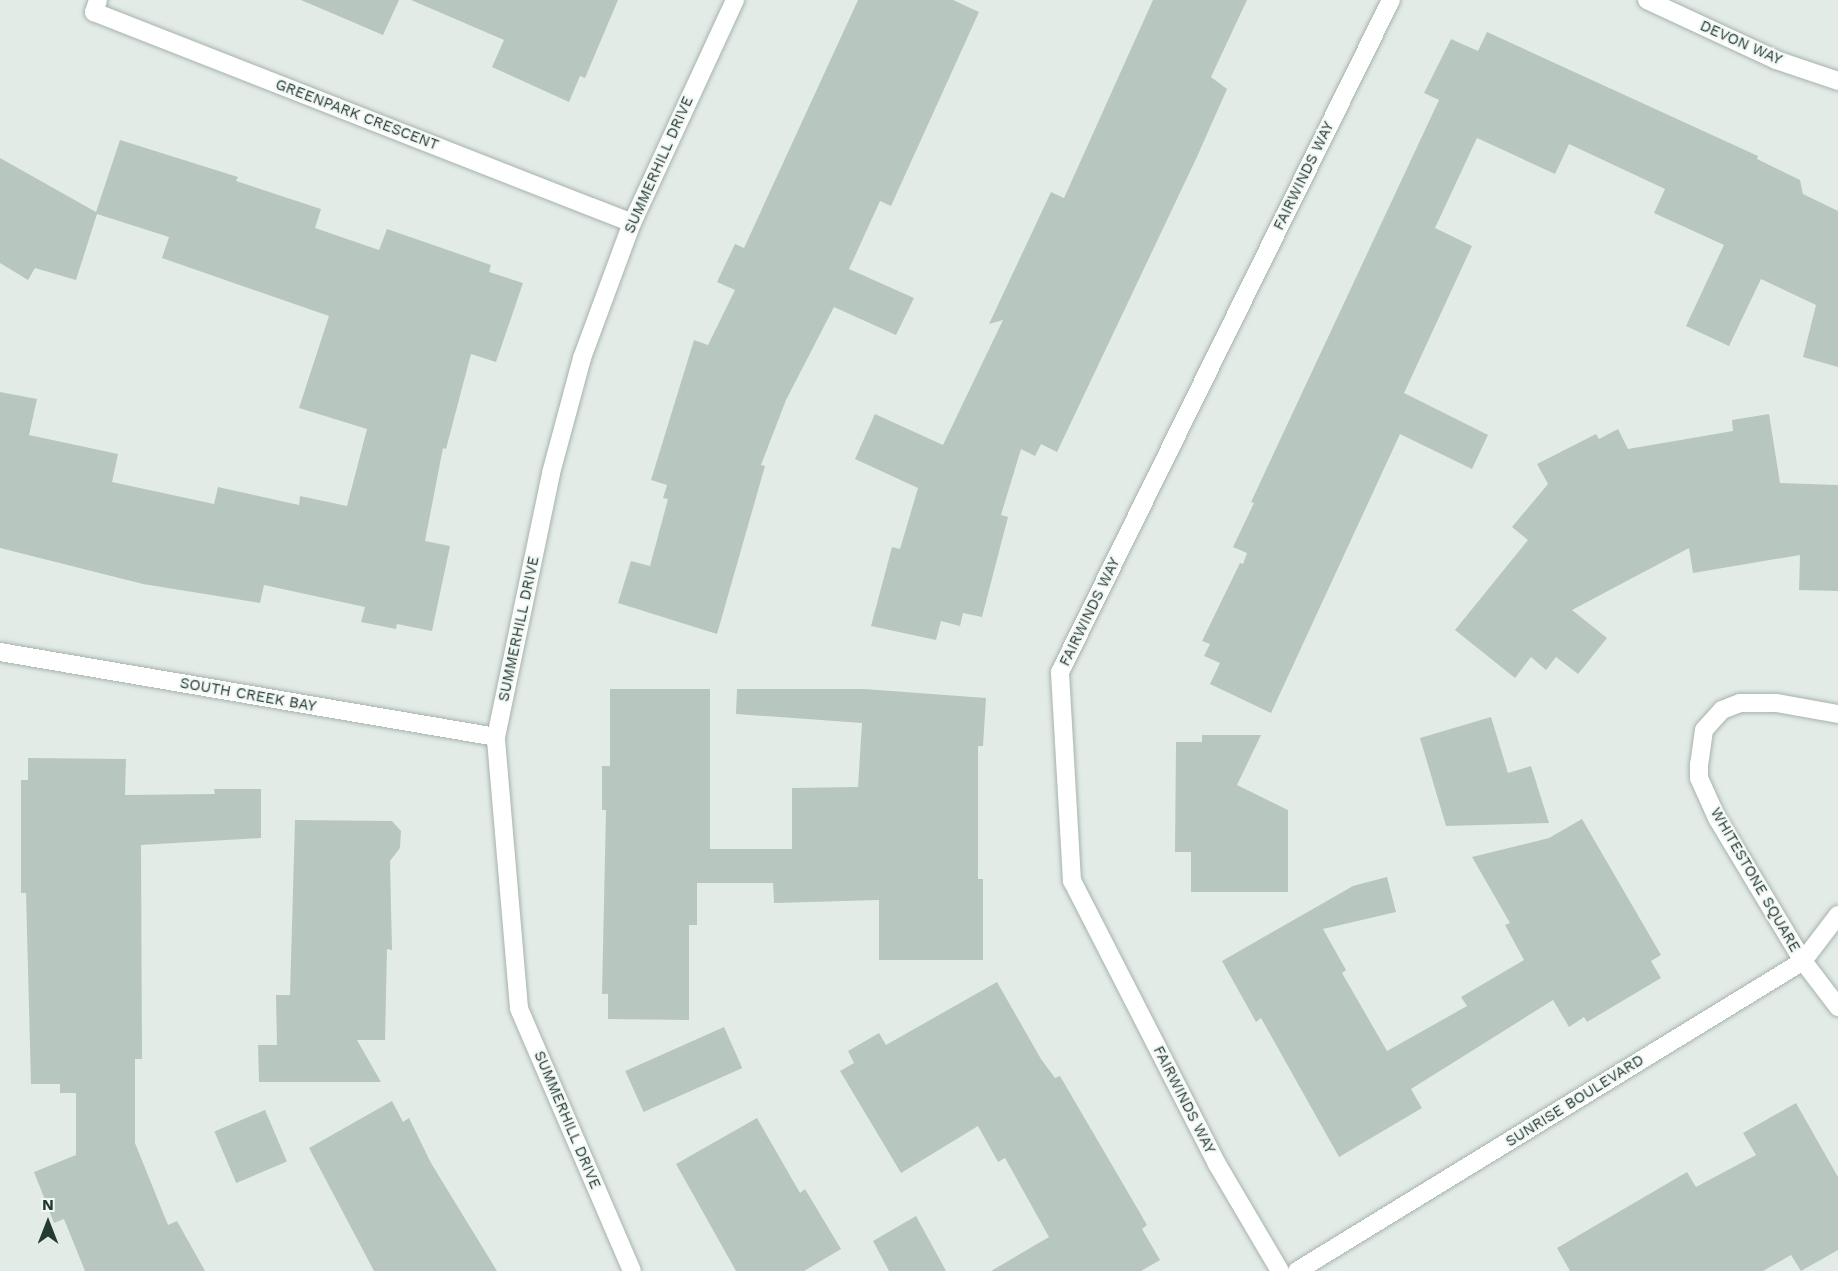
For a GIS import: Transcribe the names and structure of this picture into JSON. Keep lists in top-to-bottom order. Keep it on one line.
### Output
{"streets":{"street":["DEVON WAY","GREENPARK CRESCENT","SUMMERHILL DRIVE","FAIRWINDS WAY","SOUTH CREEK BAY","WHITESTONE SQUARE","SUNRISE BOULEVARD"]},"crossings":[["GREENPARK CRESCENT","SUMMERHILL DRIVE"],["SUMMERHILL DRIVE","SOUTH CREEK BAY"],["WHITESTONE SQUARE","SUNRISE BOULEVARD"]],"north":"top"}
